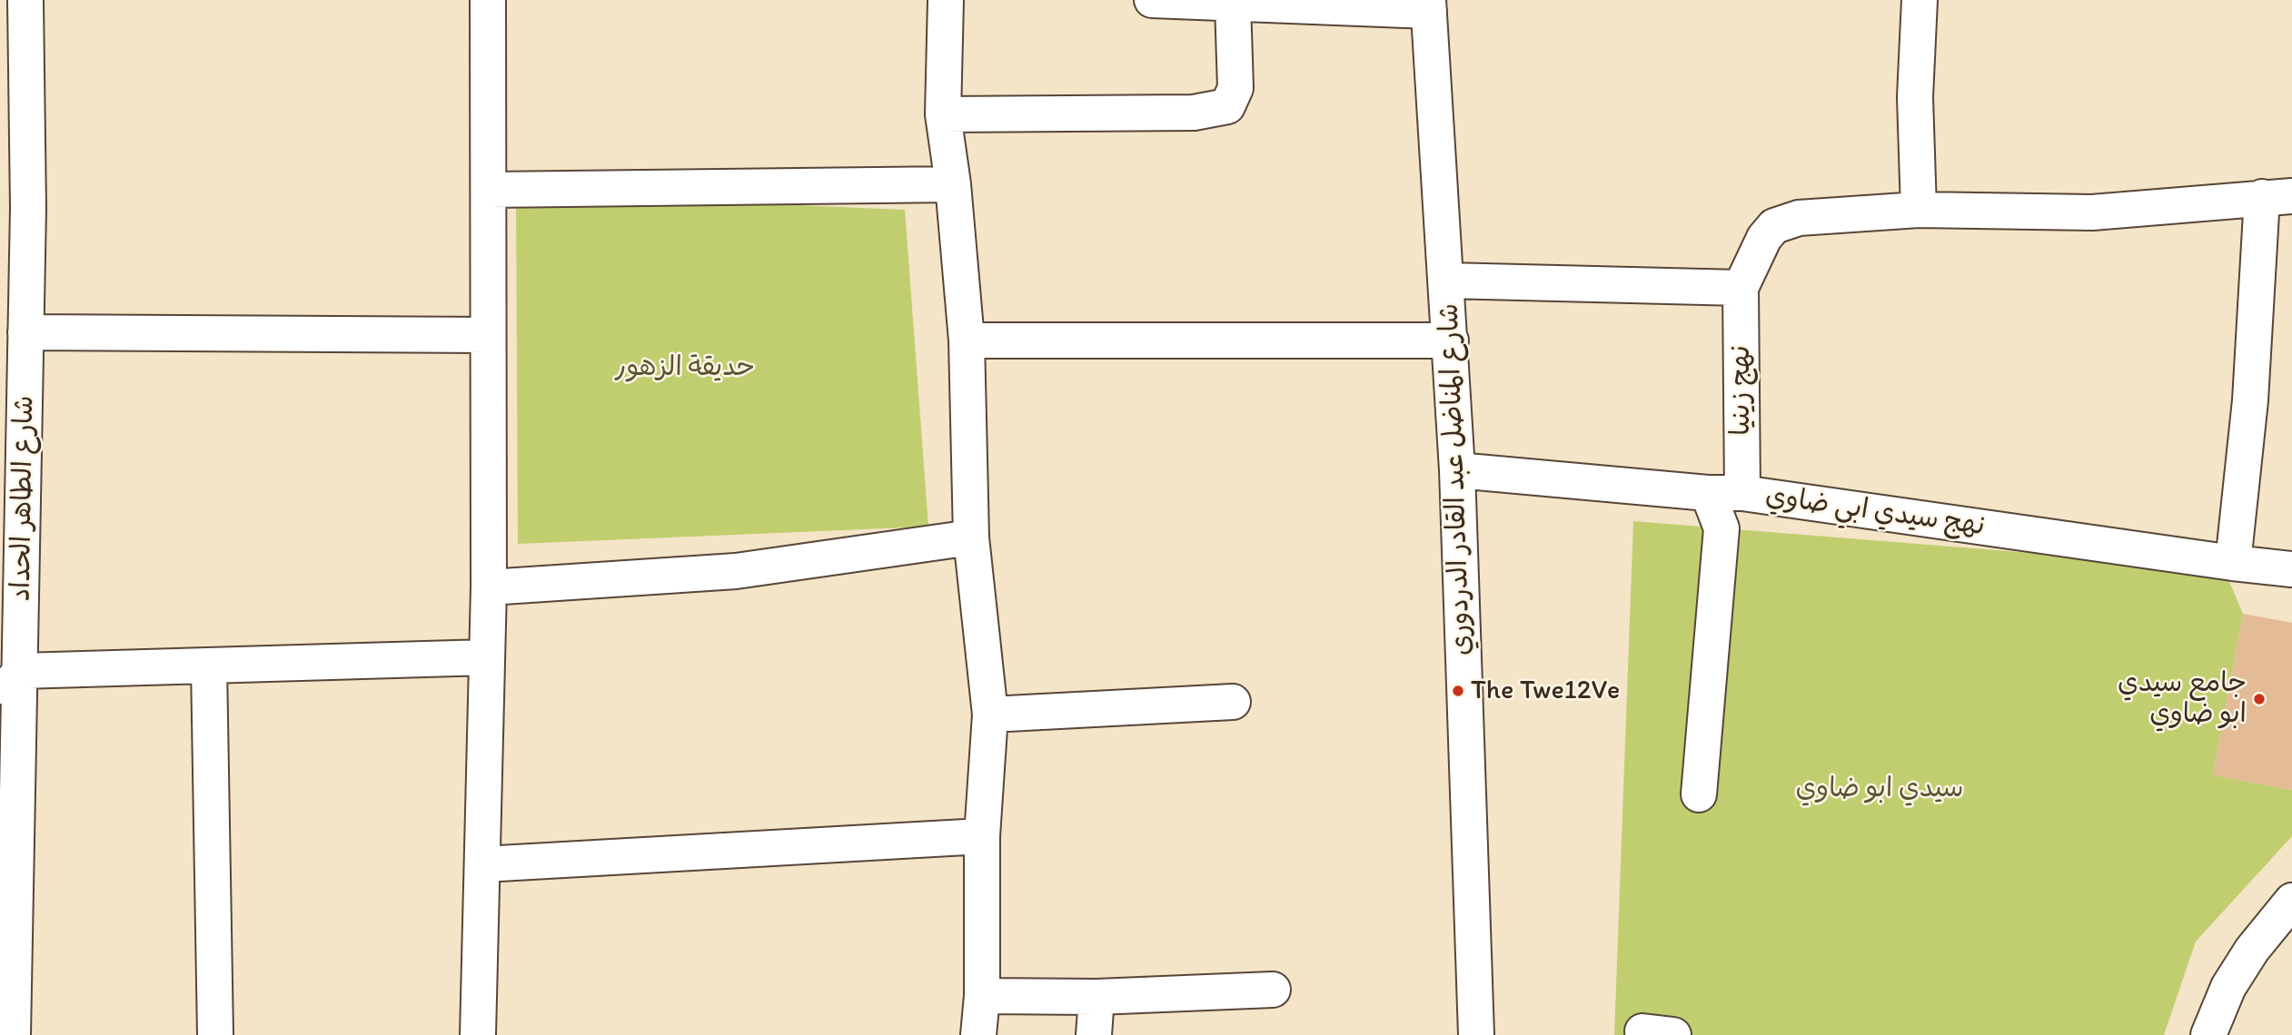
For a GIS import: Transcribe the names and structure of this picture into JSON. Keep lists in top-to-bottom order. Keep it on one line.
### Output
{"streets":{"street":["نهج زينيا","شارع المناضل عبد القادر الدردوري","شارع الطاهر الحداد","نهج سيدي ابي ضاوي"]},"crossings":[["نهج زينيا","نهج سيدي ابي ضاوي"],["شارع المناضل عبد القادر الدردوري","نهج سيدي ابي ضاوي"]],"parks":["حديقة الزهور","سيدي ابو ضاوي"],"places":["The Twe12Ve","جامع سيدي ابو ضاوي"]}
